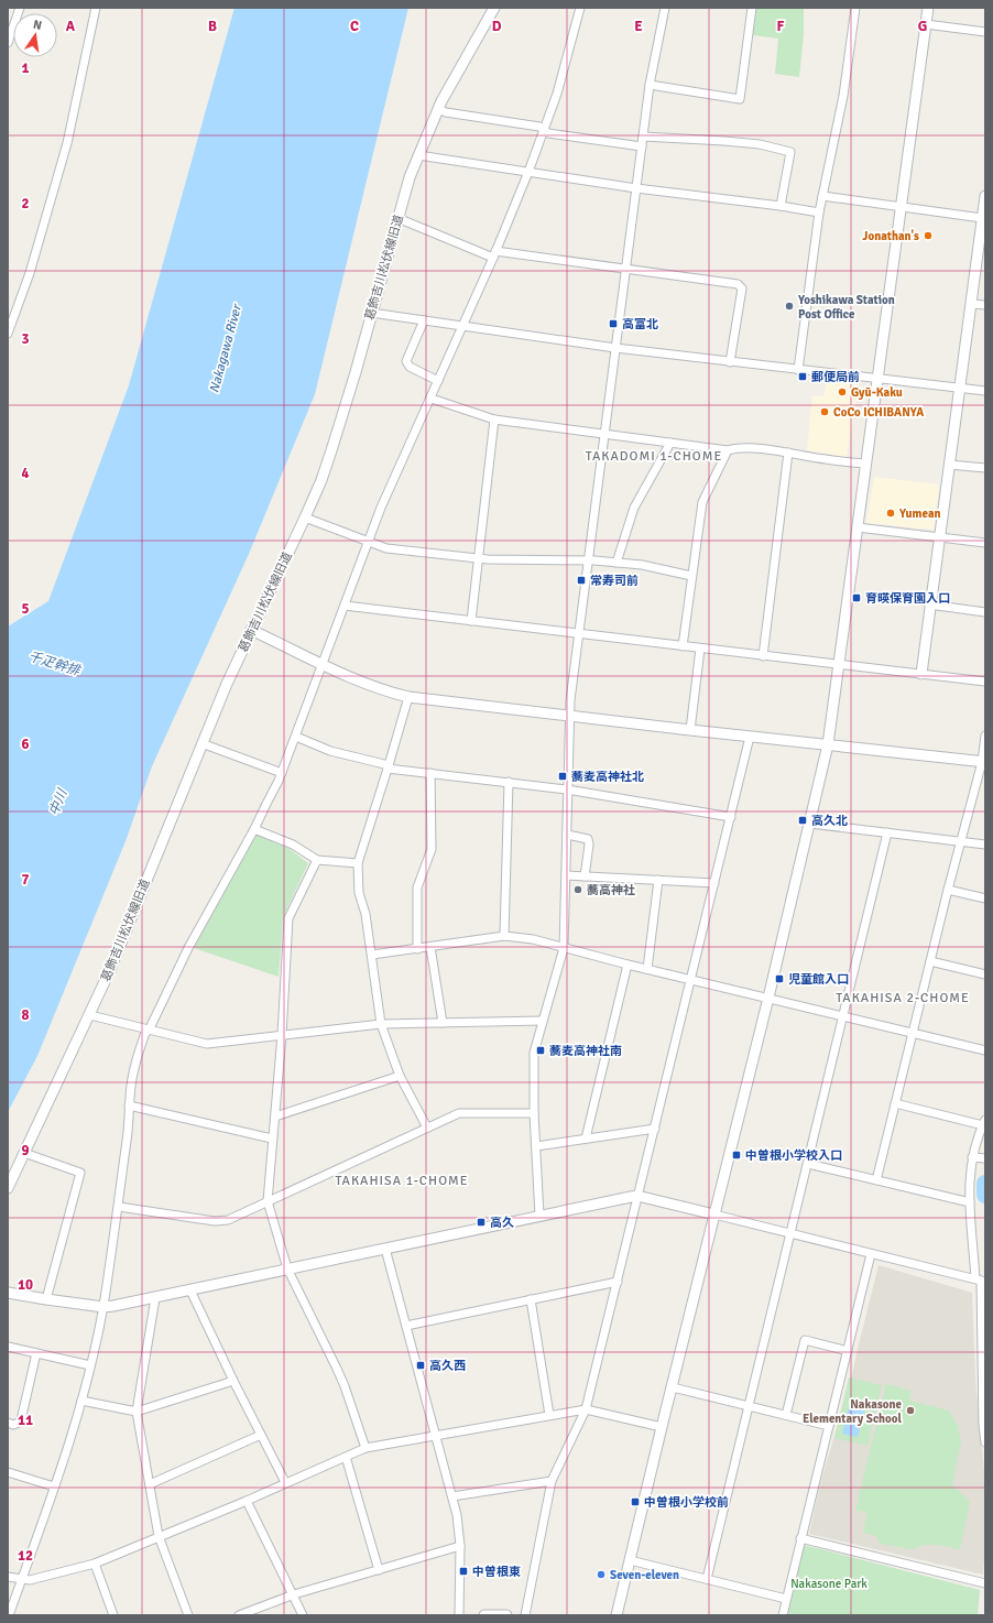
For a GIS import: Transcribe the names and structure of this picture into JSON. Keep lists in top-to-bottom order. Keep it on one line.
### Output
{"streets":{"street":["葛飾吉川松伏線旧道"]},"districts":["TAKADOMI 1-CHOME","TAKAHISA 2-CHOME","TAKAHISA 1-CHOME"],"water":["Nakagawa River","千疋幹排","中川"],"parks":["Nakasone Park"],"places":{"other":["Jonathan's","Yoshikawa Station Post Office","Gyū-Kaku","CoCo ICHIBANYA","Yumean","蕎高神社","Nakasone Elementary School","Seven-eleven"],"transit":["高富北","郵便局前","常寿司前","育暎保育園入口","蕎麦高神社北","高久北","児童館入口","蕎麦高神社南","中曽根小学校入口","高久","高久西","中曽根小学校前","中曽根東"]},"north":"top","grid":{"columns":["A","B","C","D","E","F","G"],"rows":["1","2","3","4","5","6","7","8","9","10","11","12"]}}
